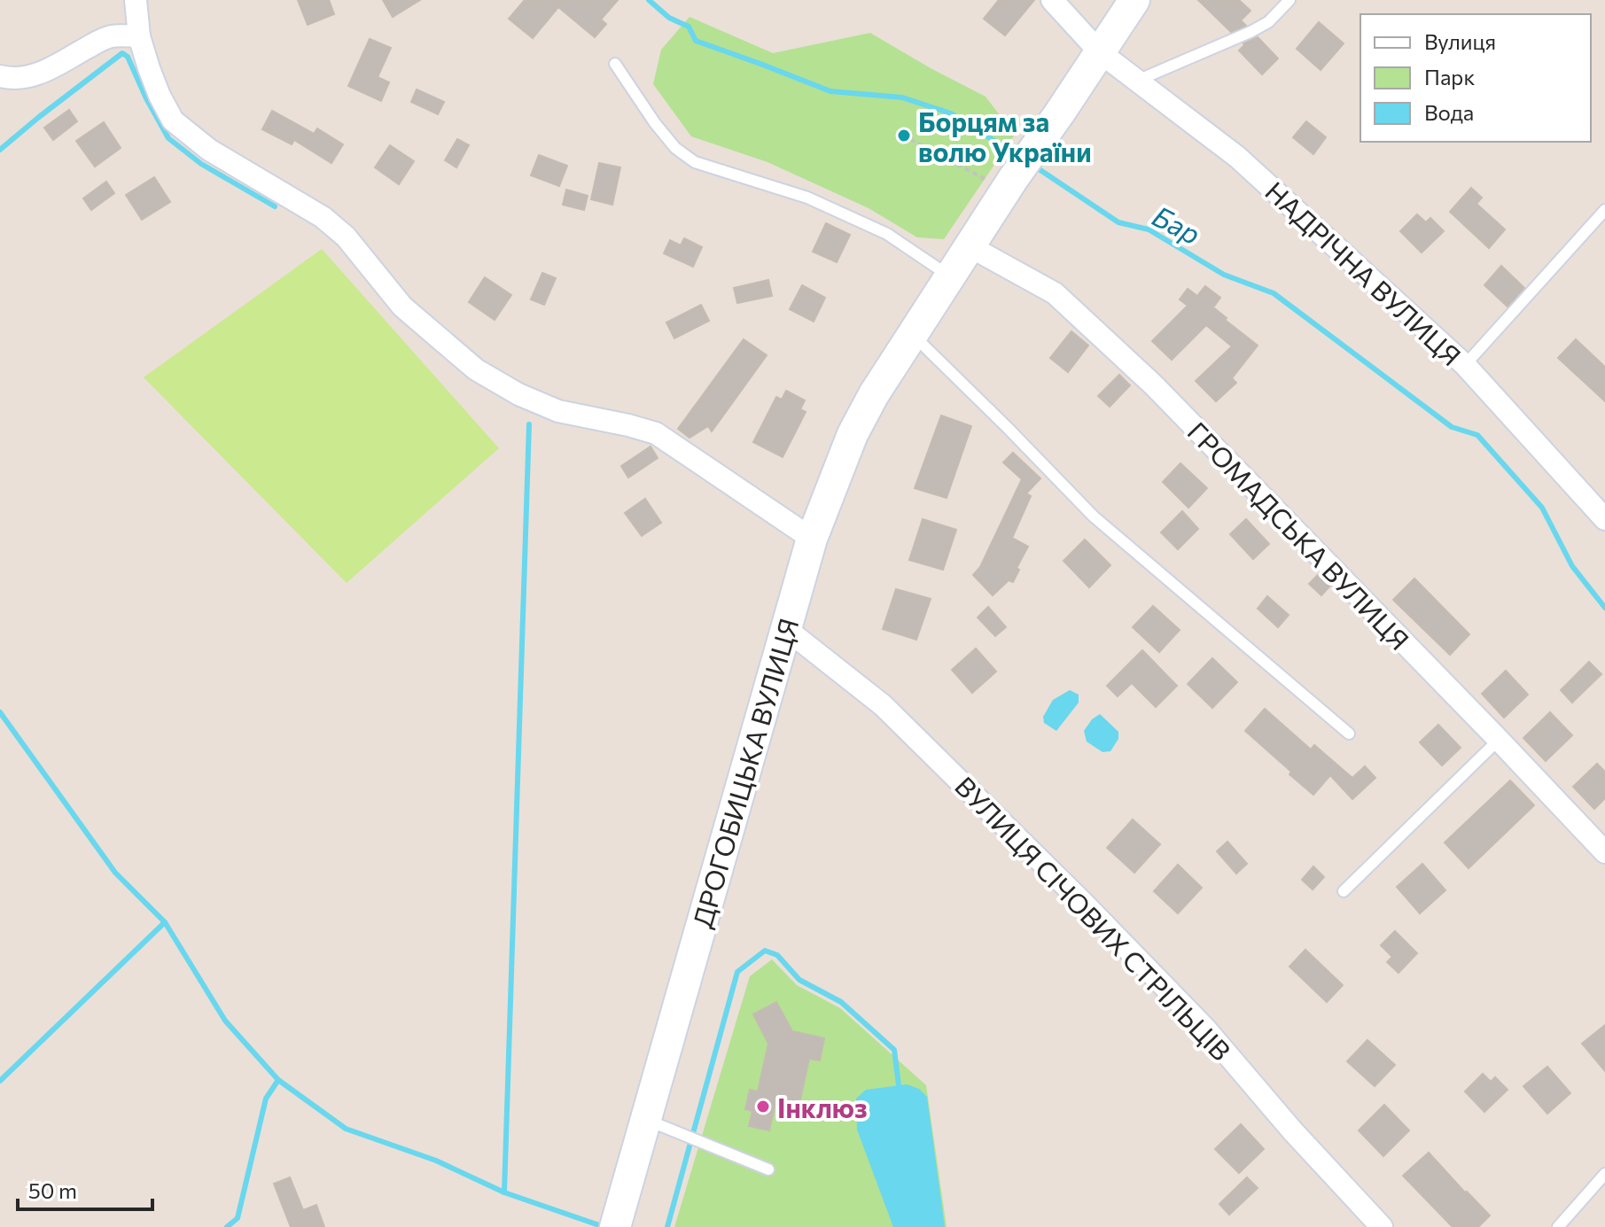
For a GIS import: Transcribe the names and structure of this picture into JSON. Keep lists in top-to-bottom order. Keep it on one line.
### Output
{"streets":{"main road":["ДРОГОБИЦЬКА ВУЛИЦЯ"],"street":["НАДРІЧНА ВУЛИЦЯ","ГРОМАДСЬКА ВУЛИЦЯ","ВУЛИЦЯ СІЧОВИХ СТРІЛЬЦІВ"]},"crossings":[["НАДРІЧНА ВУЛИЦЯ","ДРОГОБИЦЬКА ВУЛИЦЯ"],["ГРОМАДСЬКА ВУЛИЦЯ","ДРОГОБИЦЬКА ВУЛИЦЯ"],["ДРОГОБИЦЬКА ВУЛИЦЯ","ВУЛИЦЯ СІЧОВИХ СТРІЛЬЦІВ"]],"water":["Бар"],"places":["Борцям за волю України","Інклюз"],"legend":["Вулиця","Парк","Вода"],"scale_bar":"50 m"}
